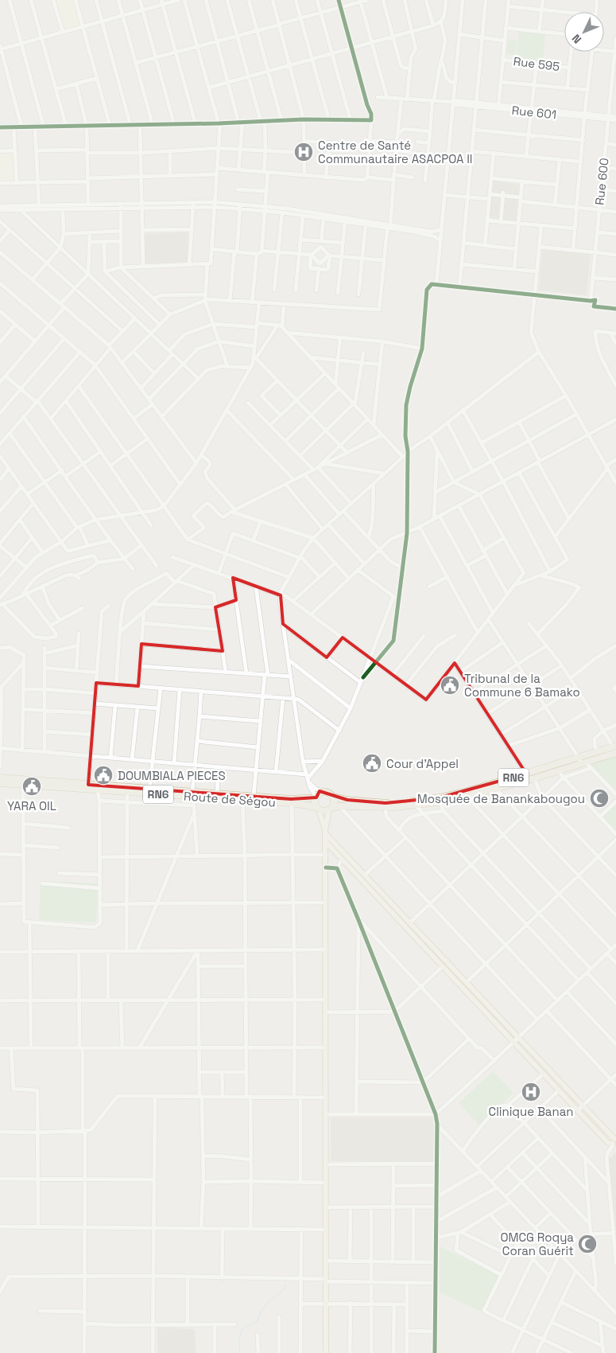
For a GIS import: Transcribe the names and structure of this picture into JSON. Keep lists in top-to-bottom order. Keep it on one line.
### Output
{"streets":{"highway":["RN6","Route de Ségou"],"street":["Rue 595","Rue 601","Rue 600"]},"crossings":[["Rue 601","Rue 600"],["RN6","Route de Ségou"]],"places":{"hospital":["Centre de Santé Communautaire ASACPOA II","Clinique Banan"],"public building":["Tribunal de la Commune 6 Bamako","Cour d'Appel","DOUMBIALA PIECES","YARA OIL"],"mosque":["Mosquée de Banankabougou","OMCG Roqya Coran Guérit"]},"north":"bottom left"}
